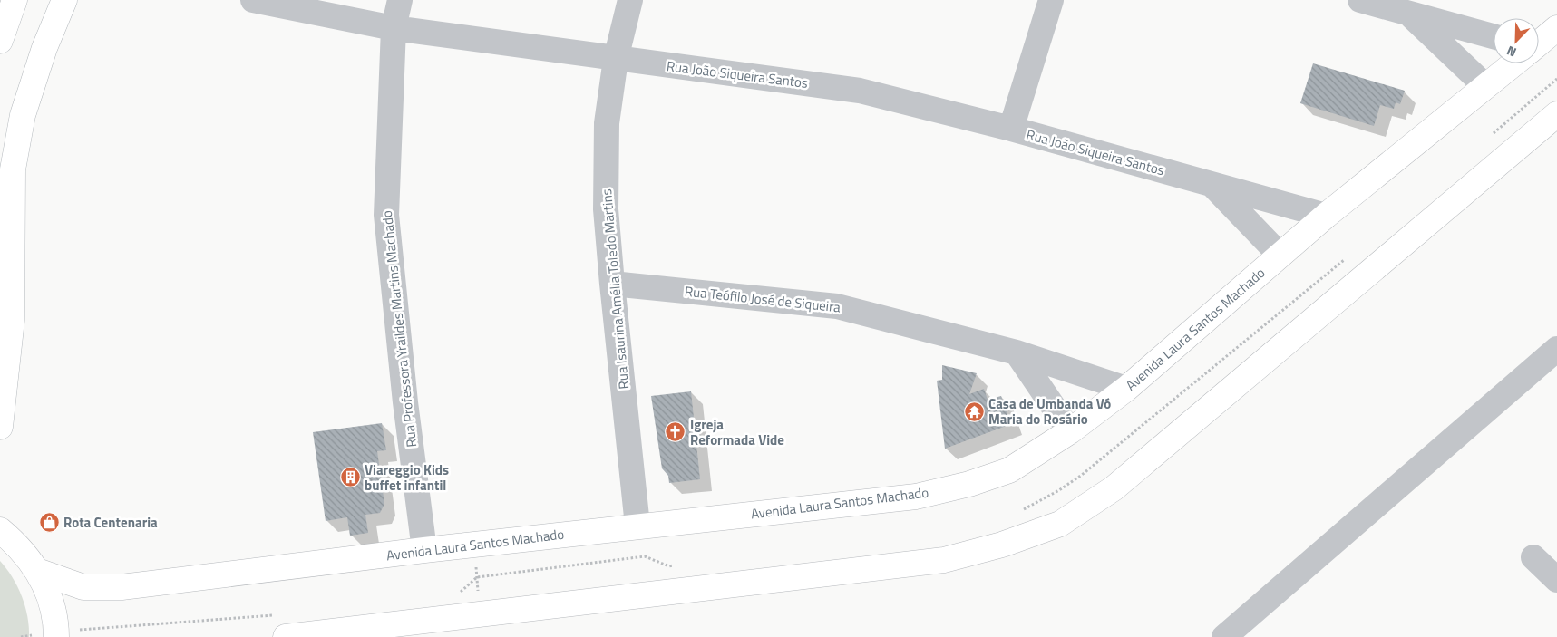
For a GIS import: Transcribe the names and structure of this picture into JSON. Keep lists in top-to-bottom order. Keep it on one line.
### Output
{"streets":{"main road":["Avenida Laura Santos Machado"],"street":["Rua João Siqueira Santos","Rua Isaurina Amélia Toledo Martins","Rua Teófilo José de Siqueira","Rua Professora Yraildes Martins Machado"]},"crossings":[["Rua João Siqueira Santos","Rua Isaurina Amélia Toledo Martins"],["Rua João Siqueira Santos","Rua Professora Yraildes Martins Machado"],["Rua João Siqueira Santos","Avenida Laura Santos Machado"],["Rua Isaurina Amélia Toledo Martins","Rua Teófilo José de Siqueira"],["Rua Isaurina Amélia Toledo Martins","Avenida Laura Santos Machado"],["Rua Teófilo José de Siqueira","Avenida Laura Santos Machado"],["Rua Professora Yraildes Martins Machado","Avenida Laura Santos Machado"]],"places":{"temple":["Casa de Umbanda Vó Maria do Rosário"],"church":["Igreja Reformada Vide"],"building":["Viareggio Kids buffet infantil"],"shop":["Rota Centenaria"]},"north":"bottom left"}
